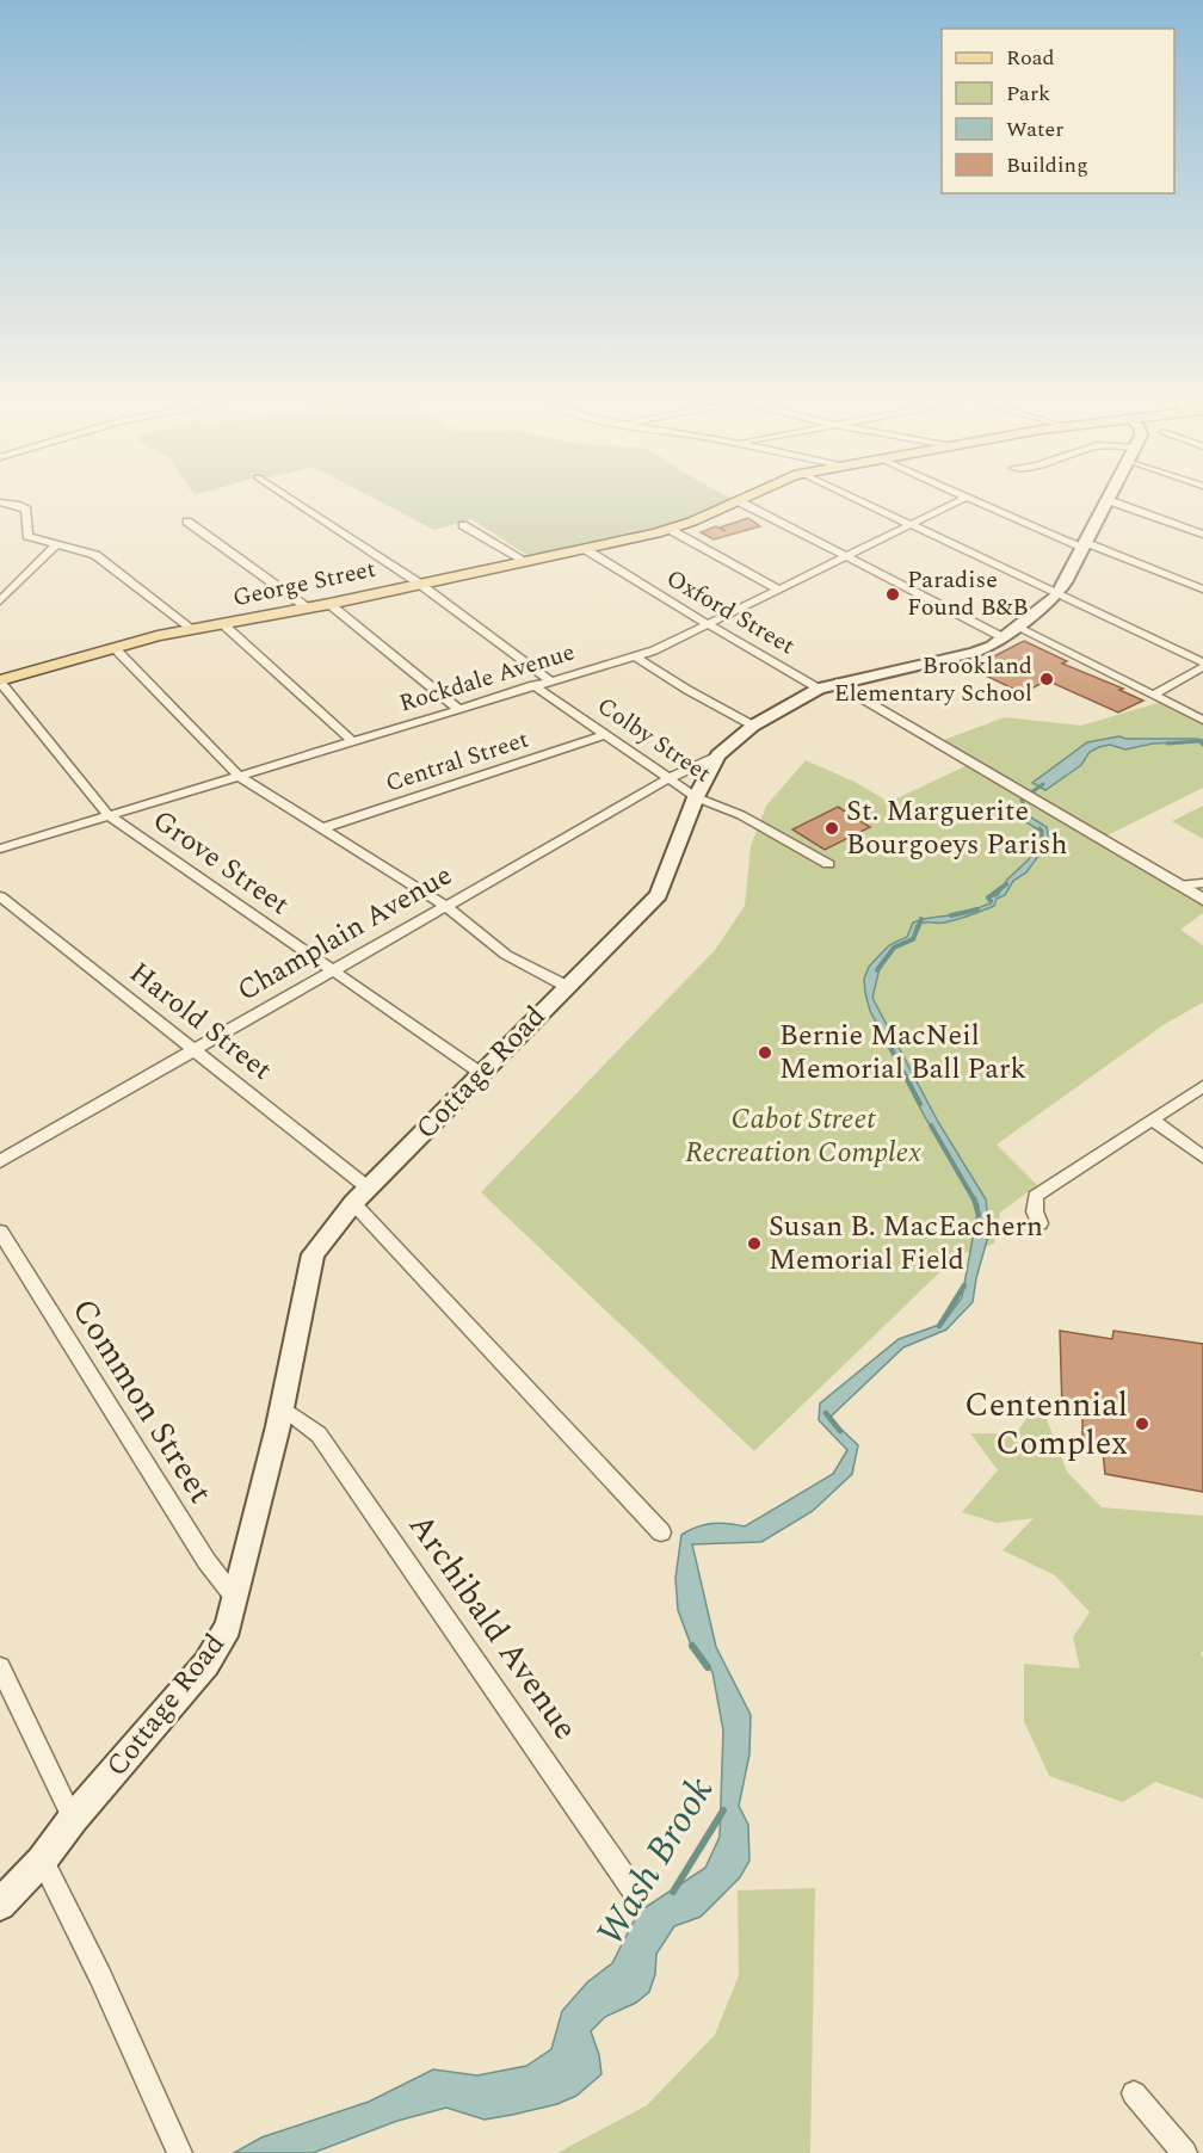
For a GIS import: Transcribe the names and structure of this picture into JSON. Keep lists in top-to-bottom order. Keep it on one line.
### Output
{"streets":{"main road":["George Street","Cottage Road"],"street":["Oxford Street","Rockdale Avenue","Colby Street","Central Street","Grove Street","Champlain Avenue","Harold Street","Common Street","Archibald Avenue"]},"crossings":[["George Street","Oxford Street"],["George Street","Grove Street"],["Oxford Street","Rockdale Avenue"],["Oxford Street","Cottage Road"],["Rockdale Avenue","Colby Street"],["Rockdale Avenue","Grove Street"],["Colby Street","Central Street"],["Colby Street","Champlain Avenue"],["Colby Street","Cottage Road"],["Grove Street","Champlain Avenue"],["Grove Street","Cottage Road"],["Champlain Avenue","Harold Street"],["Champlain Avenue","Cottage Road"],["Harold Street","Cottage Road"],["Cottage Road","Common Street"],["Cottage Road","Archibald Avenue"]],"water":["Wash Brook"],"parks":["Cabot Street Recreation Complex"],"places":["Paradise Found B&B","Brookland Elementary School","St. Marguerite Bourgoeys Parish","Bernie MacNeil Memorial Ball Park","Susan B. MacEachern Memorial Field","Centennial Complex"],"legend":["Road","Park","Water","Building"]}
